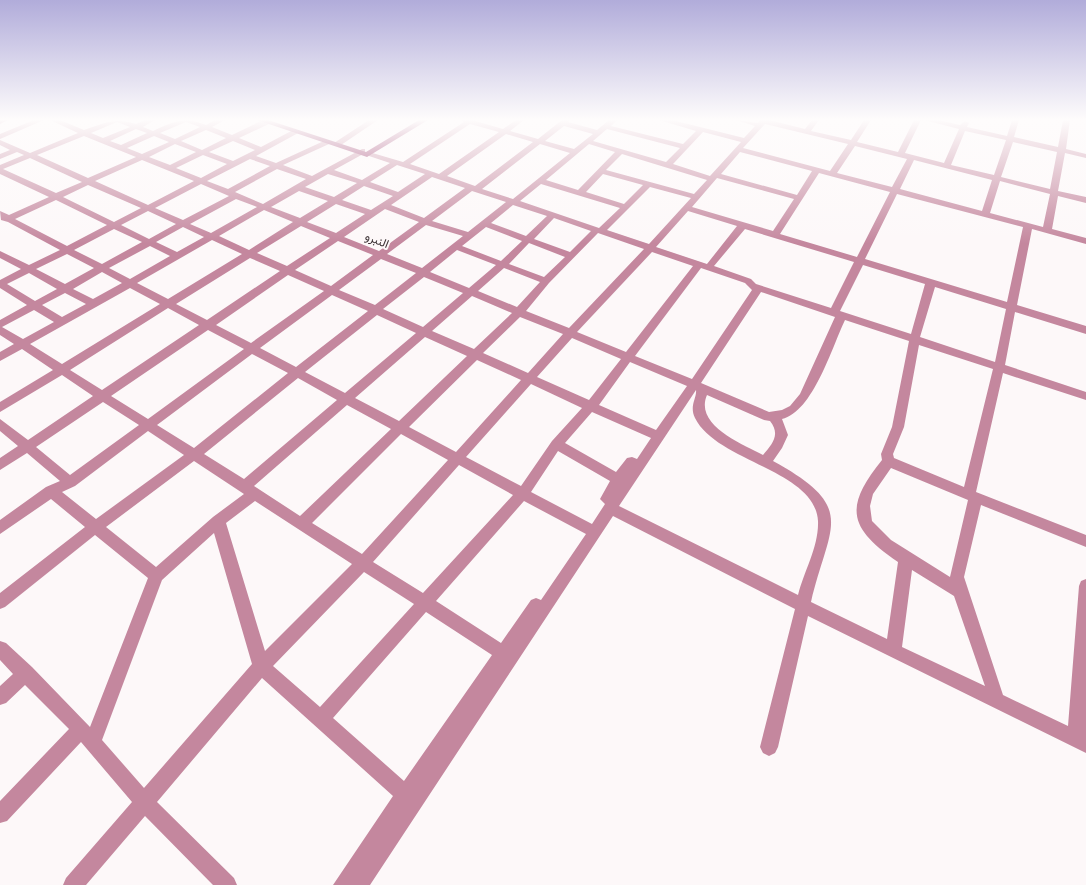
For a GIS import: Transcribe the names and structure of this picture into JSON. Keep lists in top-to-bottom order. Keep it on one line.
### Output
{"streets":{"street":["النبرو"]}}
